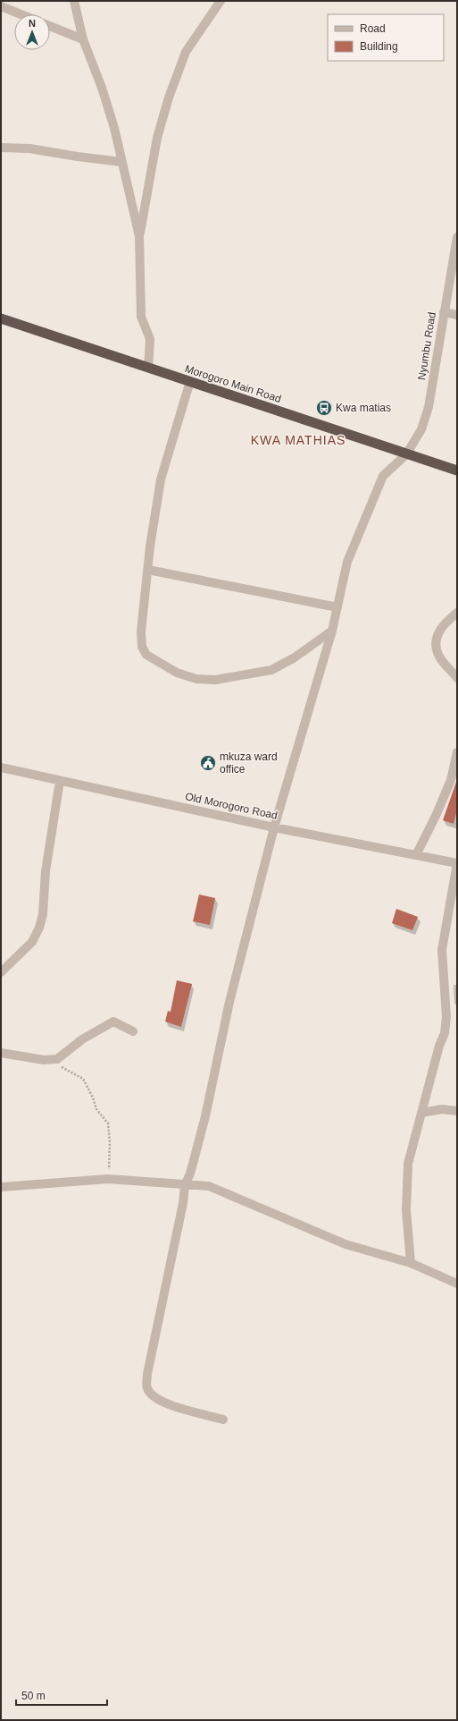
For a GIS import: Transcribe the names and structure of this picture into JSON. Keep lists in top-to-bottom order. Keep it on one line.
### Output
{"streets":{"highway":["Morogoro Main Road"],"street":["Nyumbu Road","Old Morogoro Road"]},"crossings":[["Nyumbu Road","Morogoro Main Road"],["Nyumbu Road","Old Morogoro Road"]],"districts":["KWA MATHIAS"],"places":{"bus stop":["Kwa matias"],"public building":["mkuza ward office"]},"legend":["Road","Building"],"scale_bar":"50 m","north":"top"}
